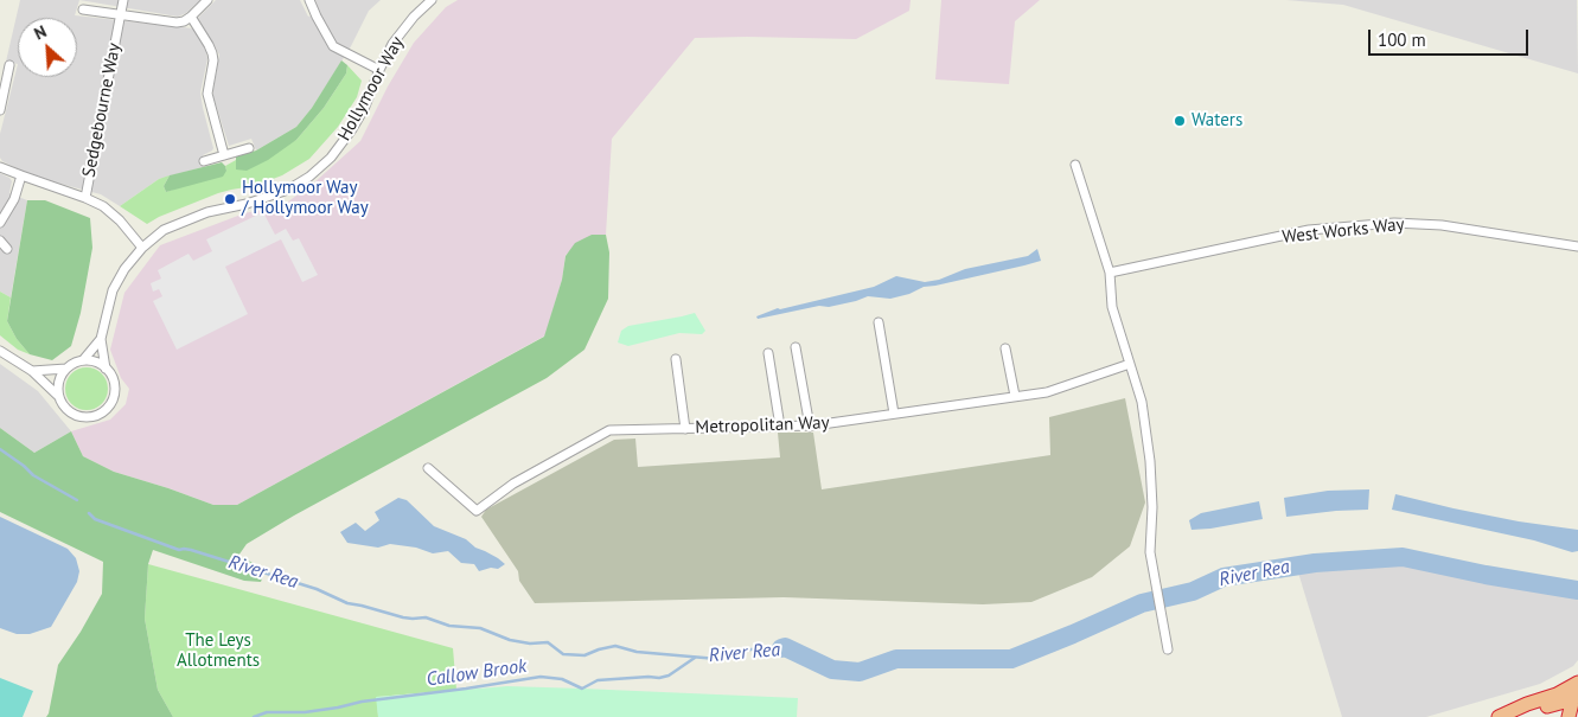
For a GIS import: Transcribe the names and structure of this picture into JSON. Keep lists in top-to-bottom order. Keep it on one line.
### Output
{"streets":{"street":["Hollymoor Way","Sedgebourne Way","West Works Way","Metropolitan Way"]},"crossings":[["Hollymoor Way","Sedgebourne Way"]],"water":["River Rea","Callow Brook"],"parks":["The Leys Allotments"],"places":["Waters","Hollymoor Way / Hollymoor Way"],"scale_bar":"100 m","north":"top left"}
